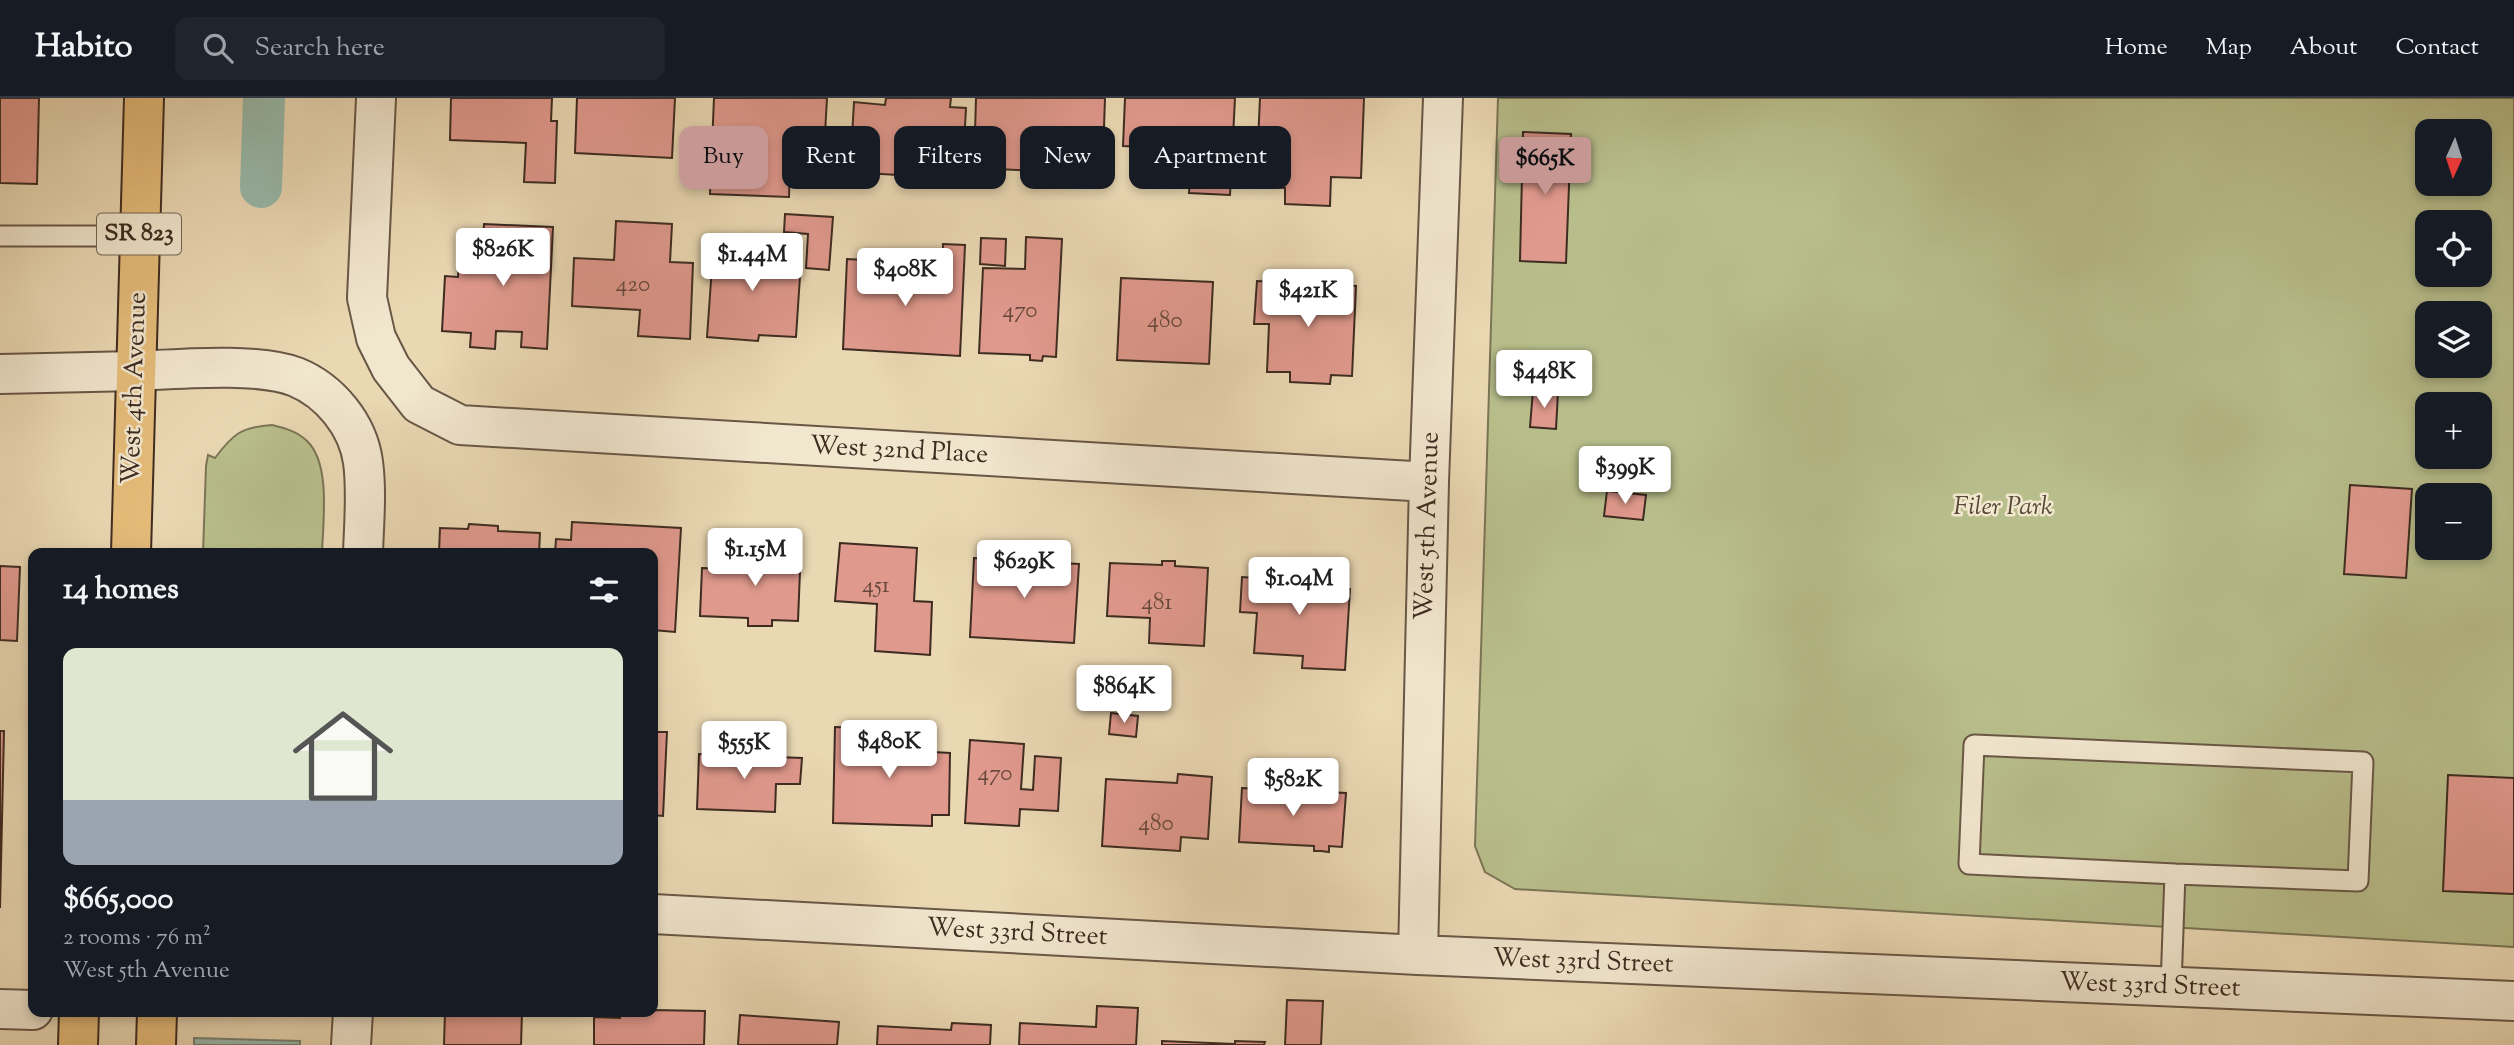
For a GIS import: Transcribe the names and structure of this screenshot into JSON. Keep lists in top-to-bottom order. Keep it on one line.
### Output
{"streets":{"main road":["SR 823","West 4th Avenue"],"street":["West 32nd Place","West 5th Avenue","West 33rd Street"]},"crossings":[["West 32nd Place","West 5th Avenue"],["West 5th Avenue","West 33rd Street"]],"parks":["Filer Park"],"house_numbers":["420","470","480","451","481","470","480"],"north":"bottom","page":{"header":"Habito","search":"Search here","nav":["Home","Map","About","Contact"],"map_buttons":["+","−"],"chip":["Buy","Rent","Filters","New","Apartment"],"price":["$665K","$826K","$1.44M","$408K","$421K","$448K","$399K","$1.15M","$629K","$1.04M","$864K","$480K","$555K","$582K"],"heading":"14 homes","list":[{"name":"$665,000","note":"2 rooms · 76 m² · West 5th Avenue"}]}}
